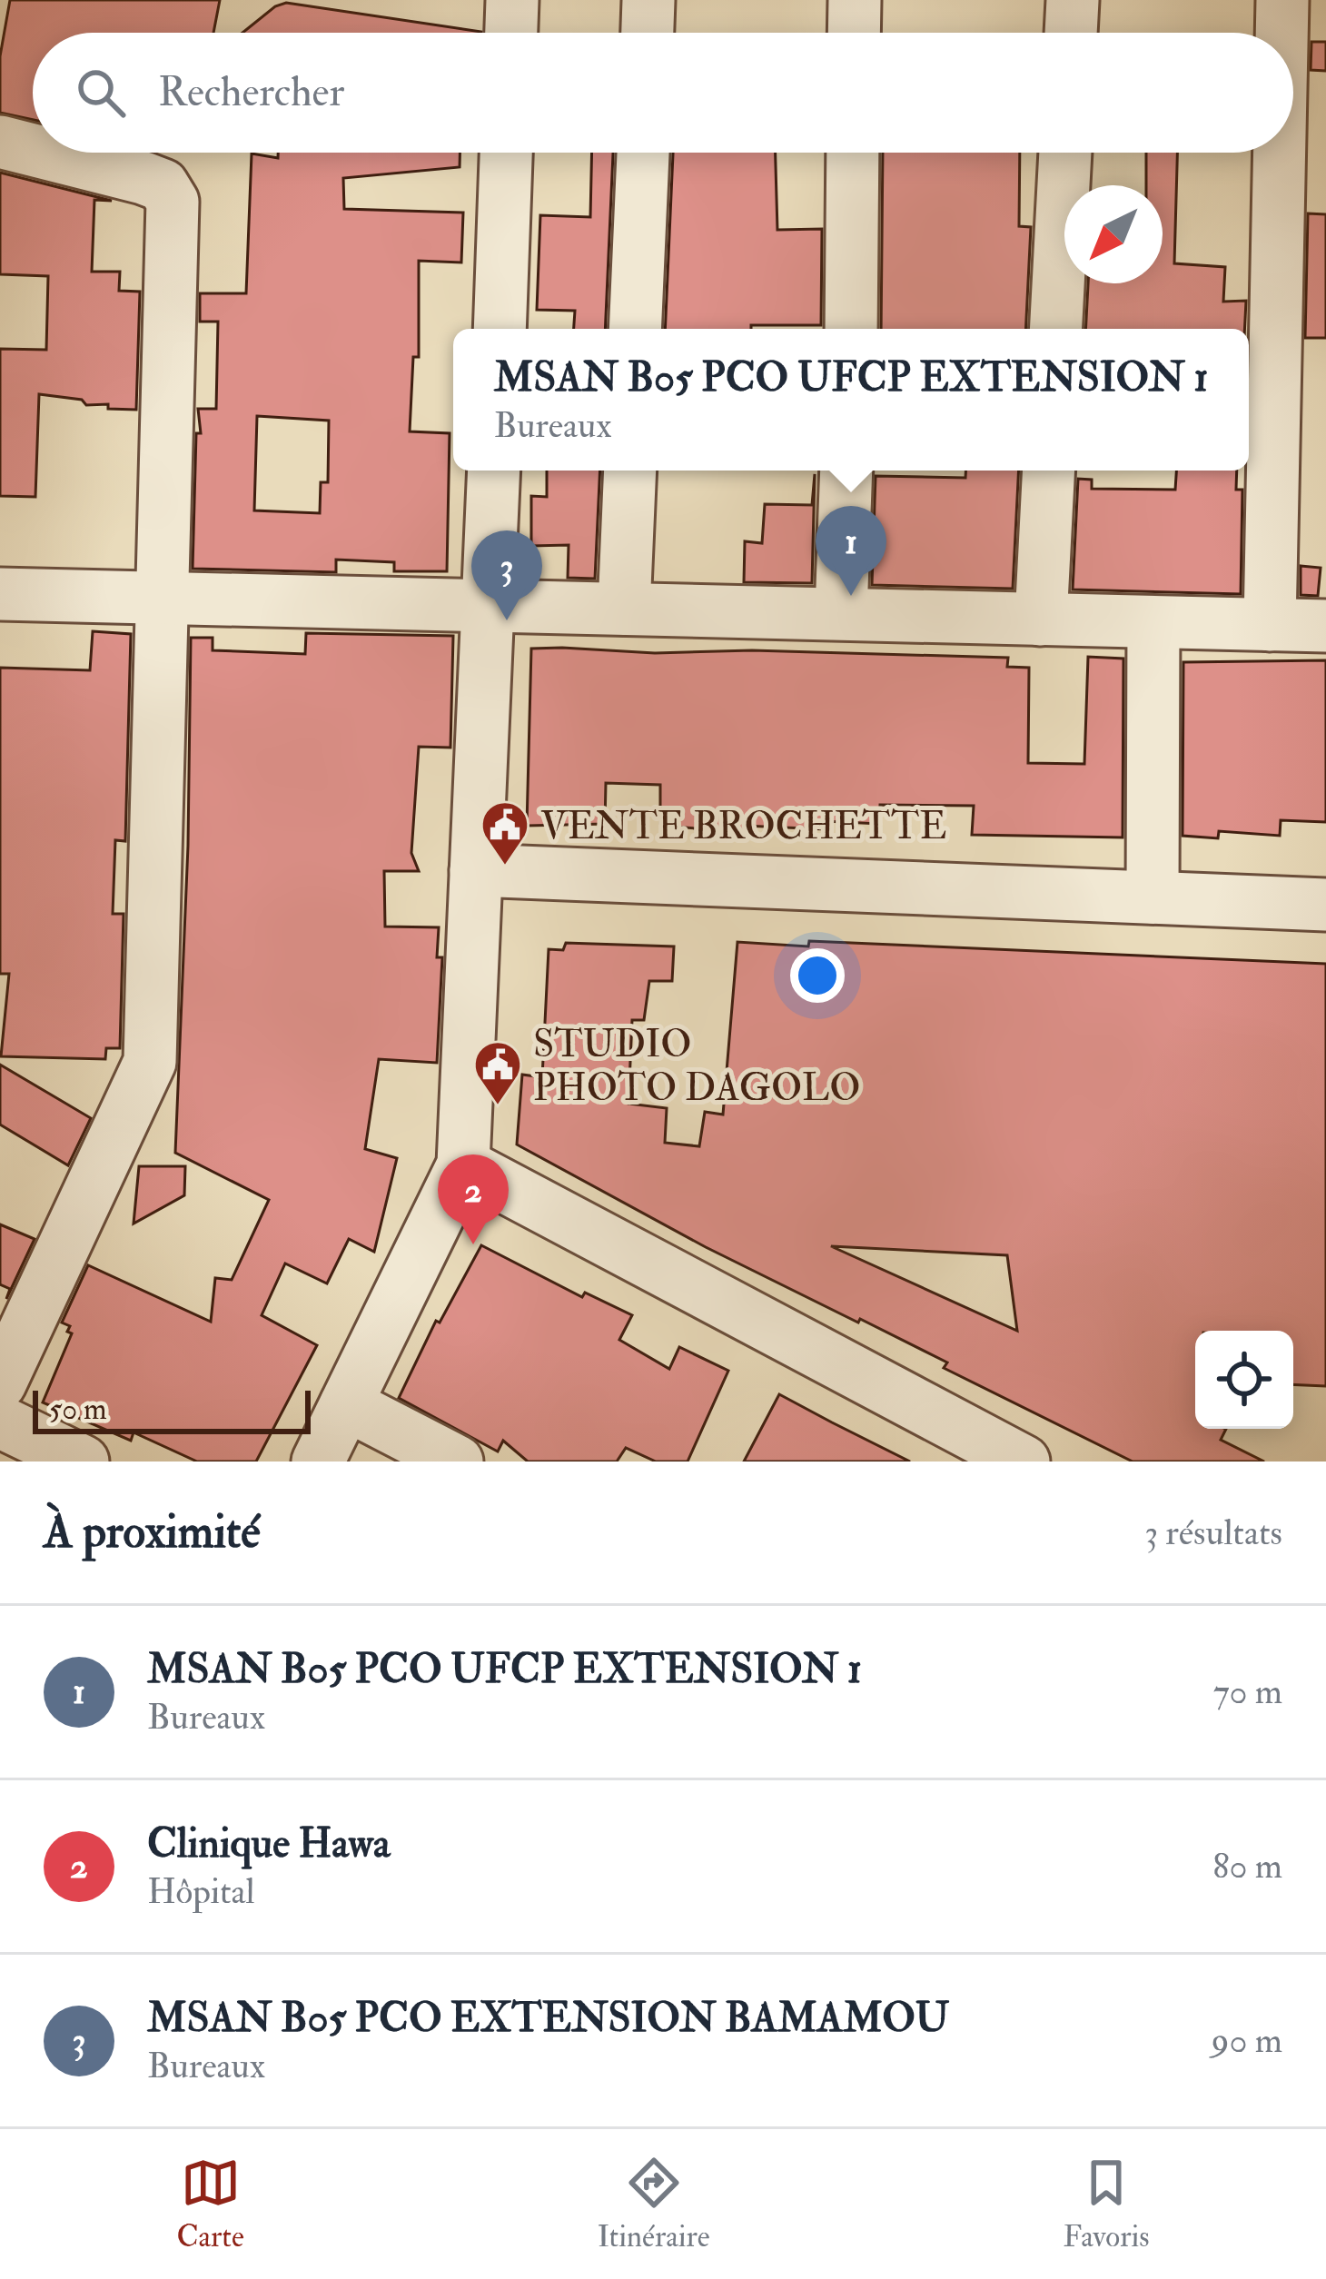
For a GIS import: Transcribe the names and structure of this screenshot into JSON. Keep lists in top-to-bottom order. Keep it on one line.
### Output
{"places":{"public building":["VENTE BROCHETTE","STUDIO PHOTO DAGOLO"]},"scale_bar":"50 m","north":"bottom left","page":{"search":"Rechercher","popup":["MSAN B05 PCO UFCP EXTENSION 1","Bureaux"],"pins":["1","3","2"],"scale":"50 m","heading":["À proximité","3 résultats"],"list":[{"mark":"1","name":"MSAN B05 PCO UFCP EXTENSION 1","note":"Bureaux","value":"70 m"},{"mark":"2","name":"Clinique Hawa","note":"Hôpital","value":"80 m"},{"mark":"3","name":"MSAN B05 PCO EXTENSION BAMAMOU","note":"Bureaux","value":"90 m"}],"nav":["Carte","Itinéraire","Favoris"]}}
